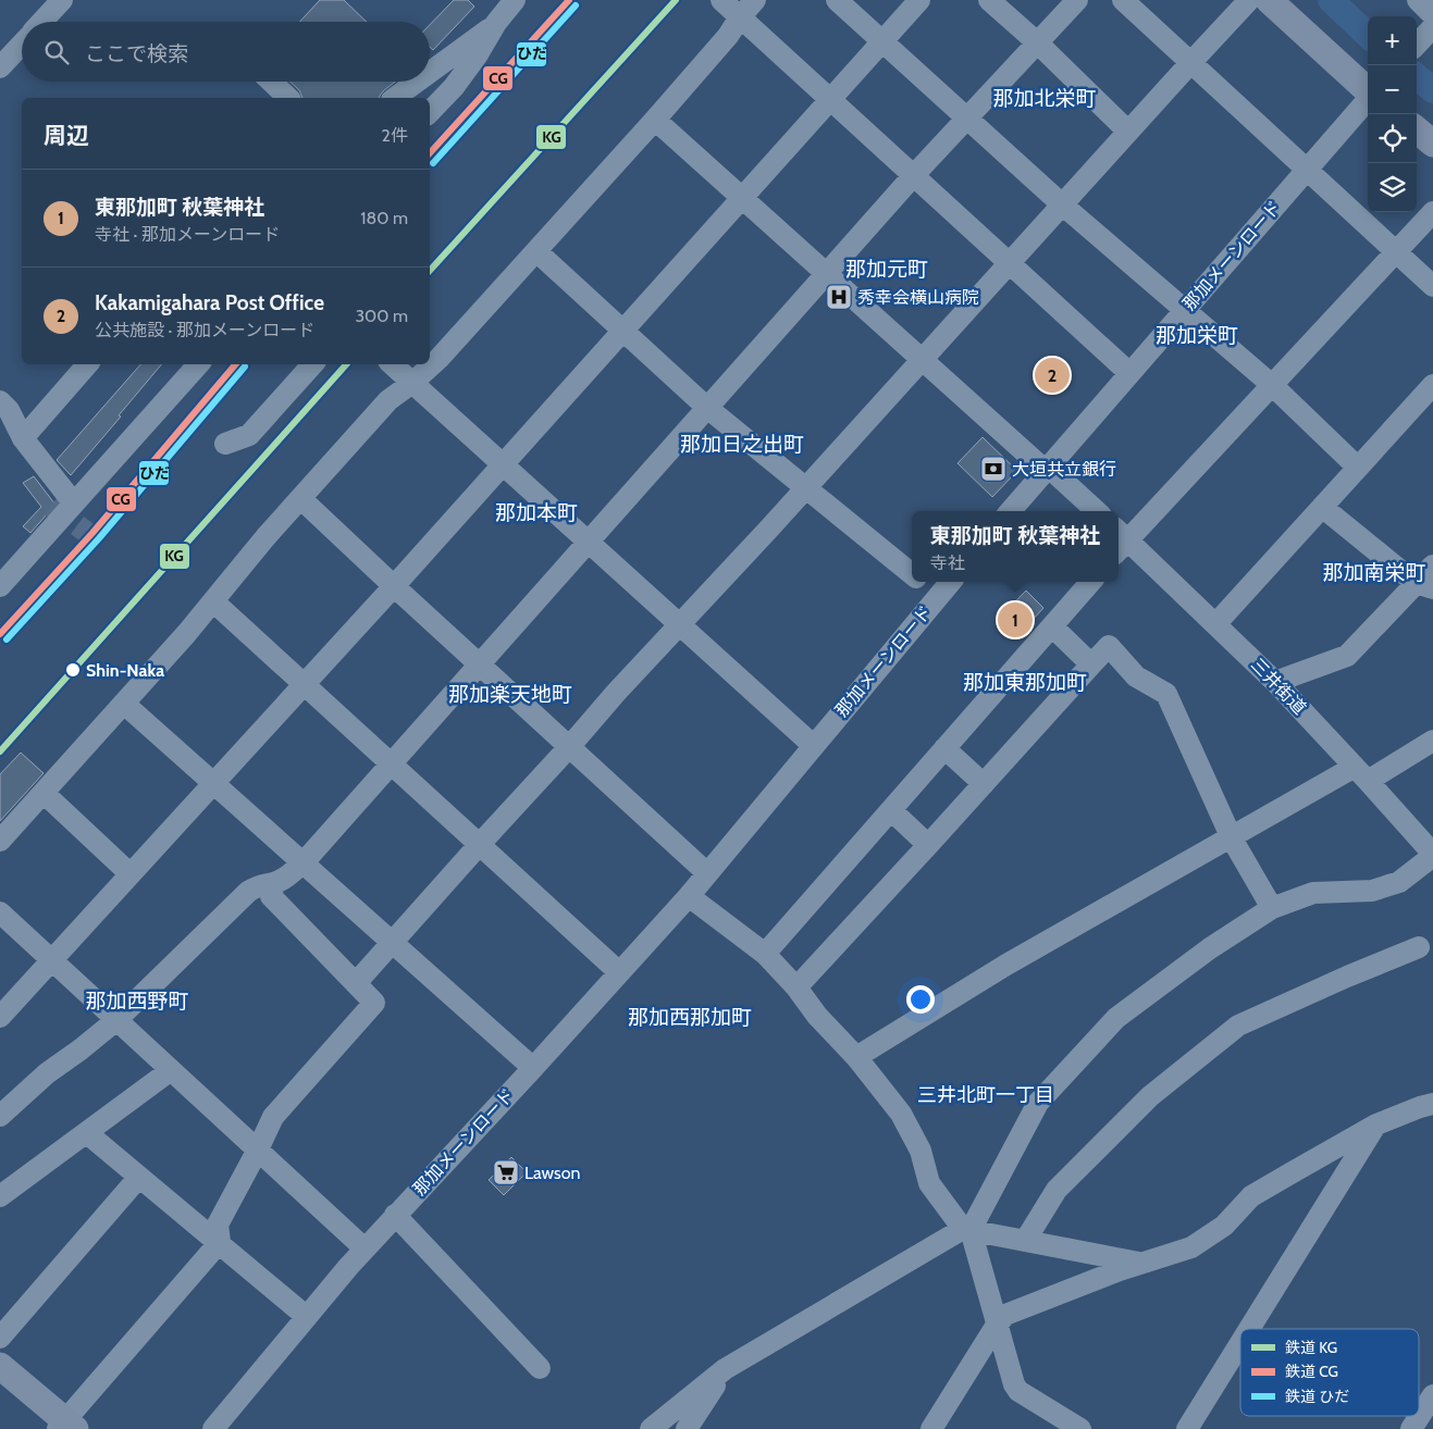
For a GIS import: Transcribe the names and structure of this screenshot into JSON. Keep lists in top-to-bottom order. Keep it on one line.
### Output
{"streets":{"street":["那加メーンロード","三井街道"]},"districts":["那加北栄町","那加元町","那加栄町","那加日之出町","那加本町","那加南栄町","那加東那加町","那加楽天地町","那加西野町","那加西那加町","三井北町一丁目"],"places":{"hospital":["秀幸会横山病院"],"bank":["大垣共立銀行"],"other":["Shin-Naka"],"supermarket":["Lawson"]},"lines":["rail line KG","rail line CG","rail line ひだ"],"legend":["鉄道 KG","鉄道 CG","鉄道 ひだ"],"page":{"map_buttons":["+","−"],"search":"ここで検索","heading":["周辺","2件"],"list":[{"mark":"1","name":"東那加町 秋葉神社","note":"寺社 · 那加メーンロード","value":"180 m"},{"mark":"2","name":"Kakamigahara Post Office","note":"公共施設 · 那加メーンロード","value":"300 m"}],"pins":["2","1"],"popup":["東那加町 秋葉神社","寺社"]}}
